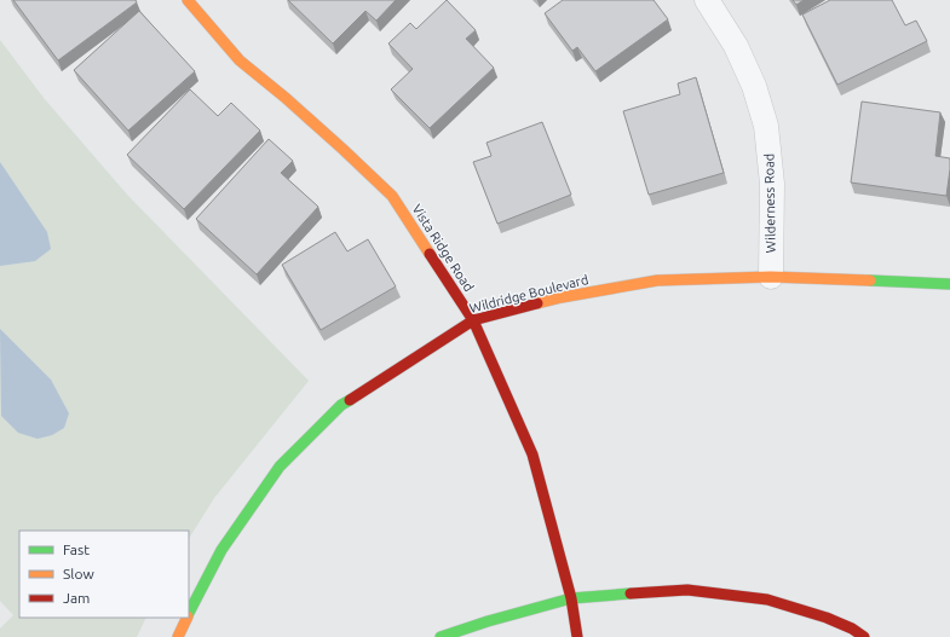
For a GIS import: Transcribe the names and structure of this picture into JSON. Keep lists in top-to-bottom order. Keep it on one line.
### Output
{"streets":{"street":["Wilderness Road","Vista Ridge Road","Wildridge Boulevard"]},"crossings":[["Wilderness Road","Wildridge Boulevard"],["Vista Ridge Road","Wildridge Boulevard"]],"legend":["Fast","Slow","Jam"]}
